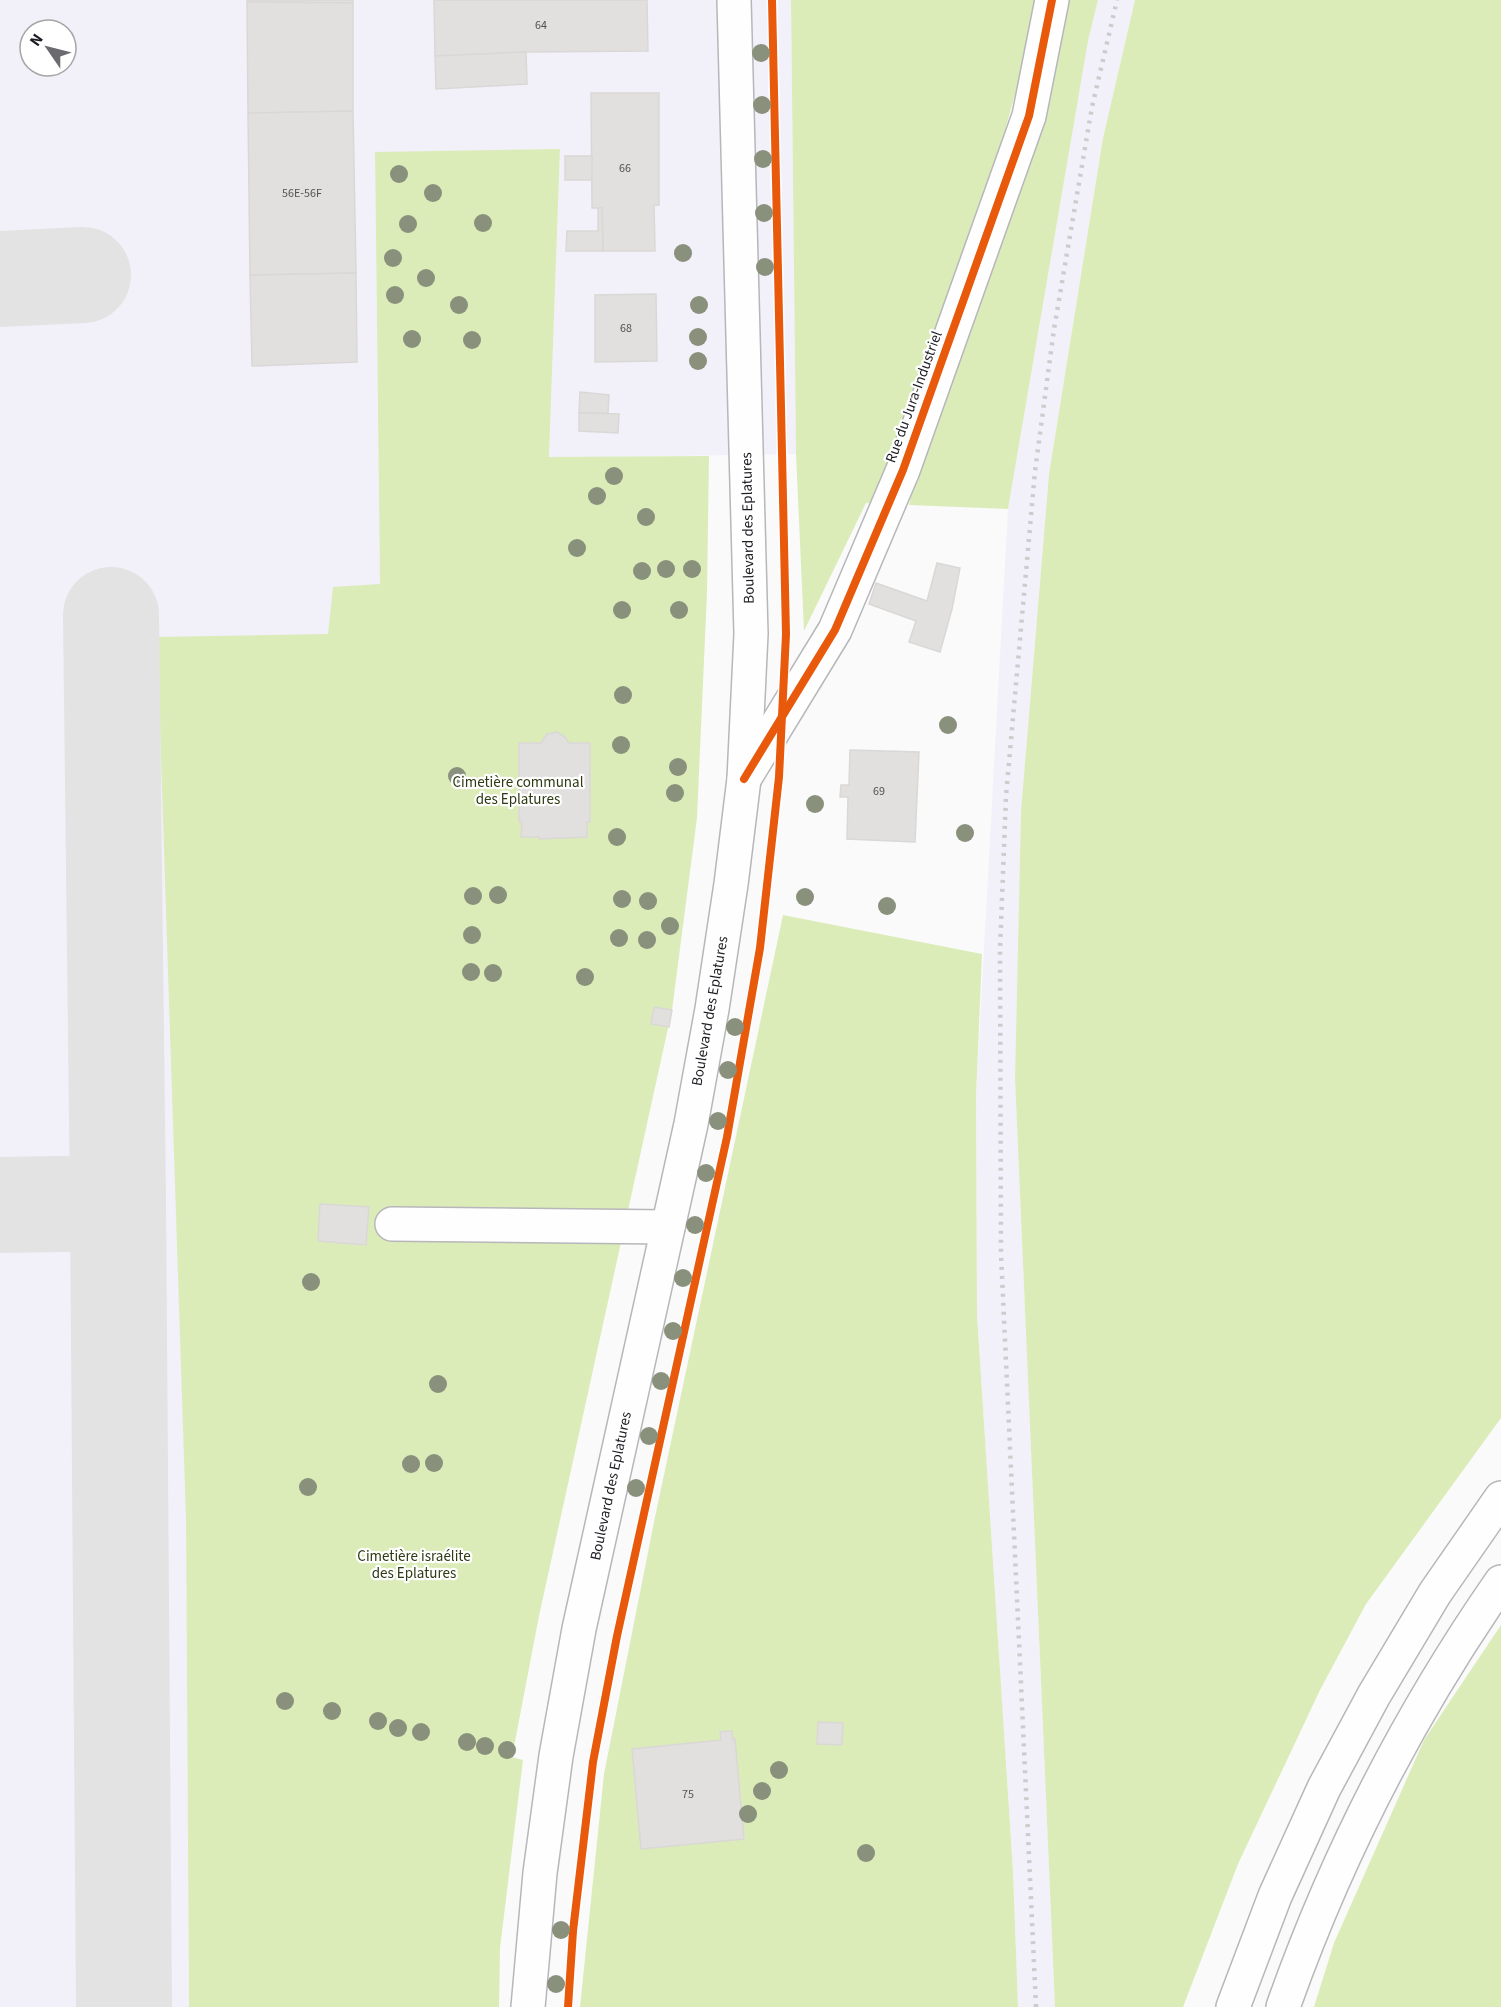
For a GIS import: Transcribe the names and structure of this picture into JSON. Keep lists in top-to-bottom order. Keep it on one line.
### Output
{"streets":{"main road":["Rue du Jura-Industriel","Boulevard des Eplatures"]},"crossings":[["Rue du Jura-Industriel","Boulevard des Eplatures"]],"parks":["Cimetière communal des Eplatures","Cimetière israélite des Eplatures"],"house_numbers":["64","66","56E-56F","68","69","75"],"north":"top left"}
